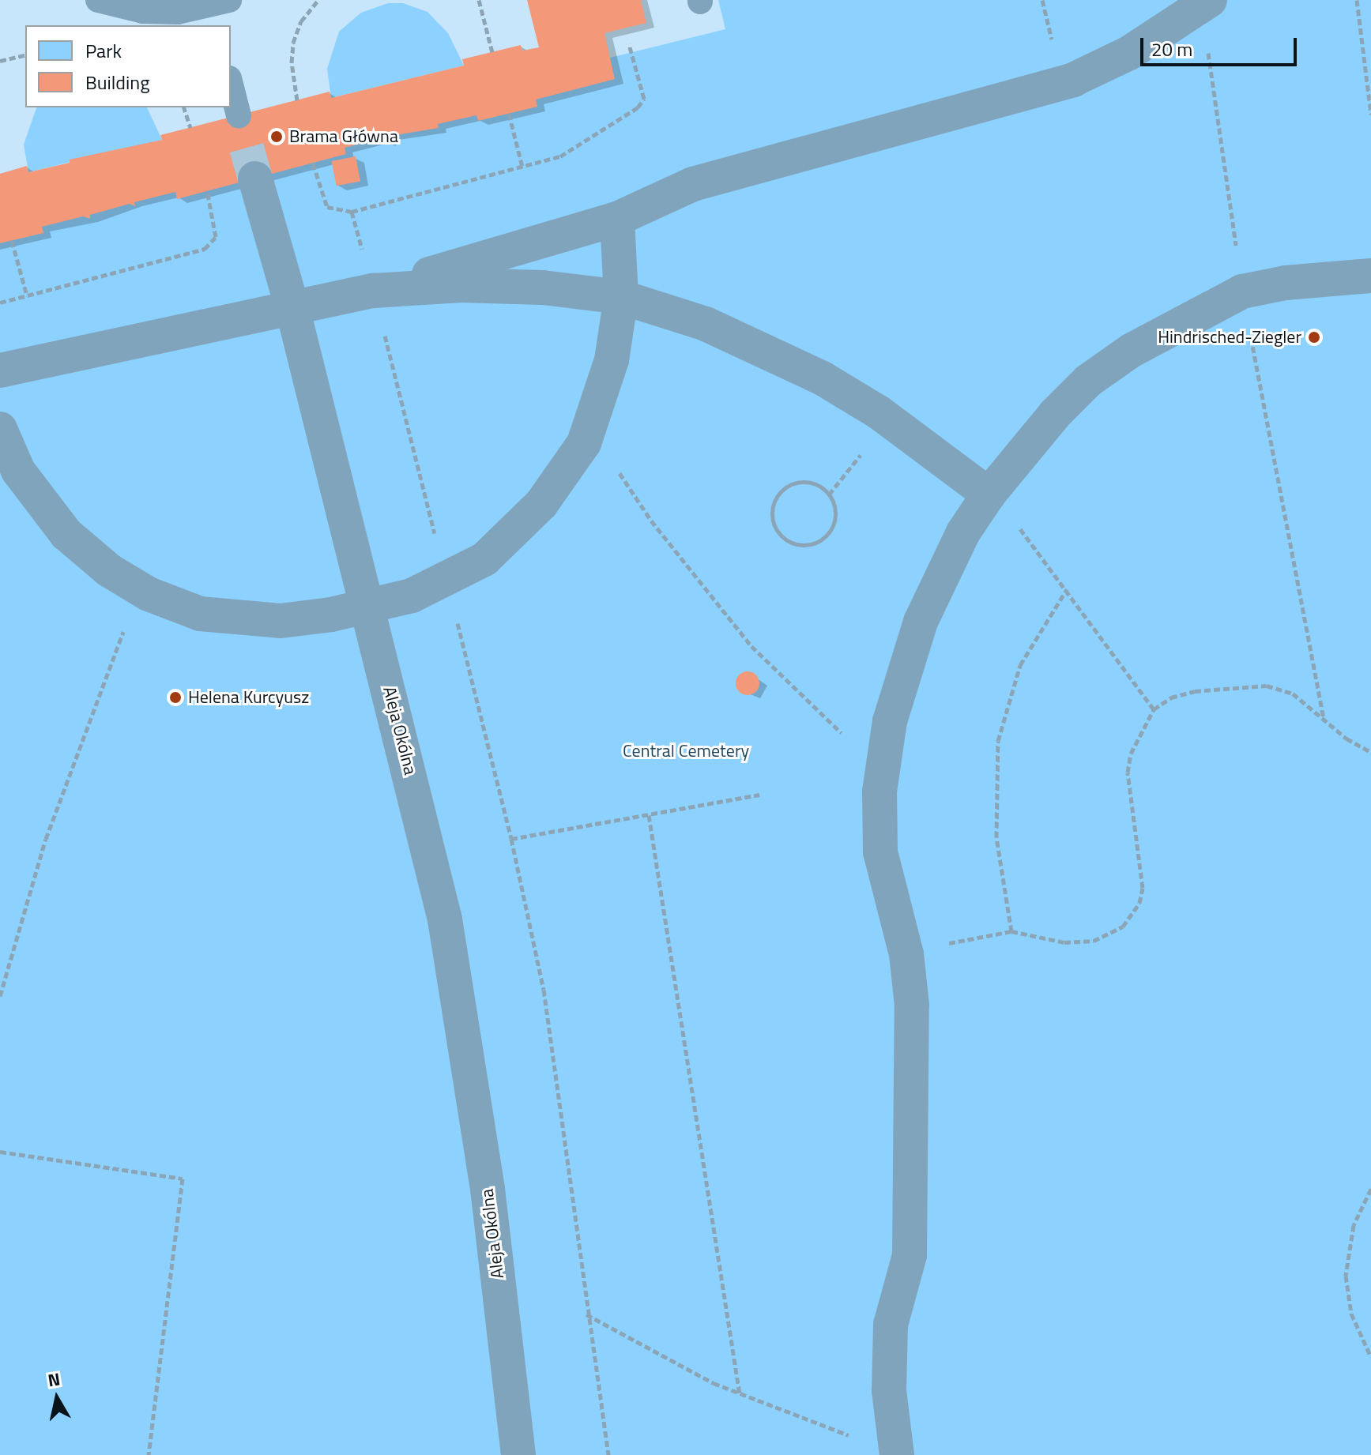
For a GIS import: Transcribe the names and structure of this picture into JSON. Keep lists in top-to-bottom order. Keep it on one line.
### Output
{"streets":{"street":["Aleja Okólna"]},"parks":["Central Cemetery"],"places":["Brama Główna","Hindrisched-Ziegler","Helena Kurcyusz"],"legend":["Park","Building"],"scale_bar":"20 m","north":"top"}
